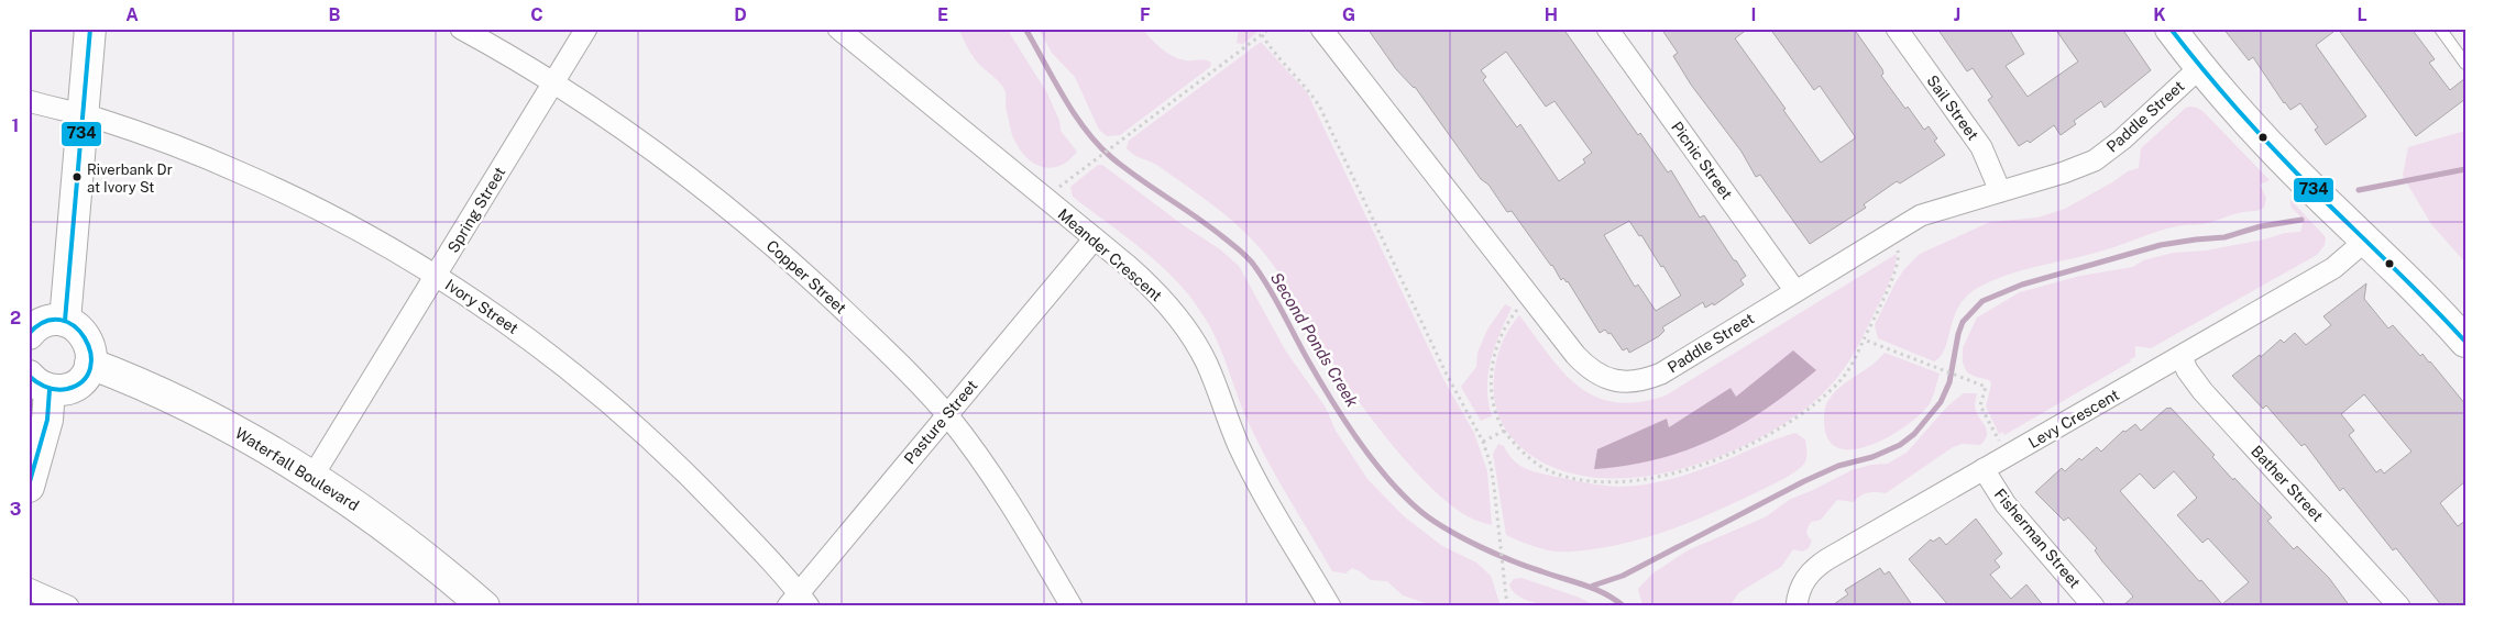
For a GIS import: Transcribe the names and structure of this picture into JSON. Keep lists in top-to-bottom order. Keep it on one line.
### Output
{"streets":{"street":["Sail Street","Paddle Street","Picnic Street","Spring Street","Meander Crescent","Copper Street","Ivory Street","Levy Crescent","Pasture Street","Waterfall Boulevard","Bather Street","Fisherman Street"]},"crossings":[["Sail Street","Paddle Street"],["Paddle Street","Picnic Street"],["Spring Street","Copper Street"],["Spring Street","Ivory Street"],["Spring Street","Waterfall Boulevard"],["Meander Crescent","Pasture Street"],["Copper Street","Pasture Street"],["Ivory Street","Pasture Street"],["Levy Crescent","Bather Street"],["Levy Crescent","Fisherman Street"]],"water":["Second Ponds Creek"],"places":["Riverbank Dr at Ivory St"],"lines":["transit line 734"],"grid":{"columns":["A","B","C","D","E","F","G","H","I","J","K","L"],"rows":["1","2","3"]}}
